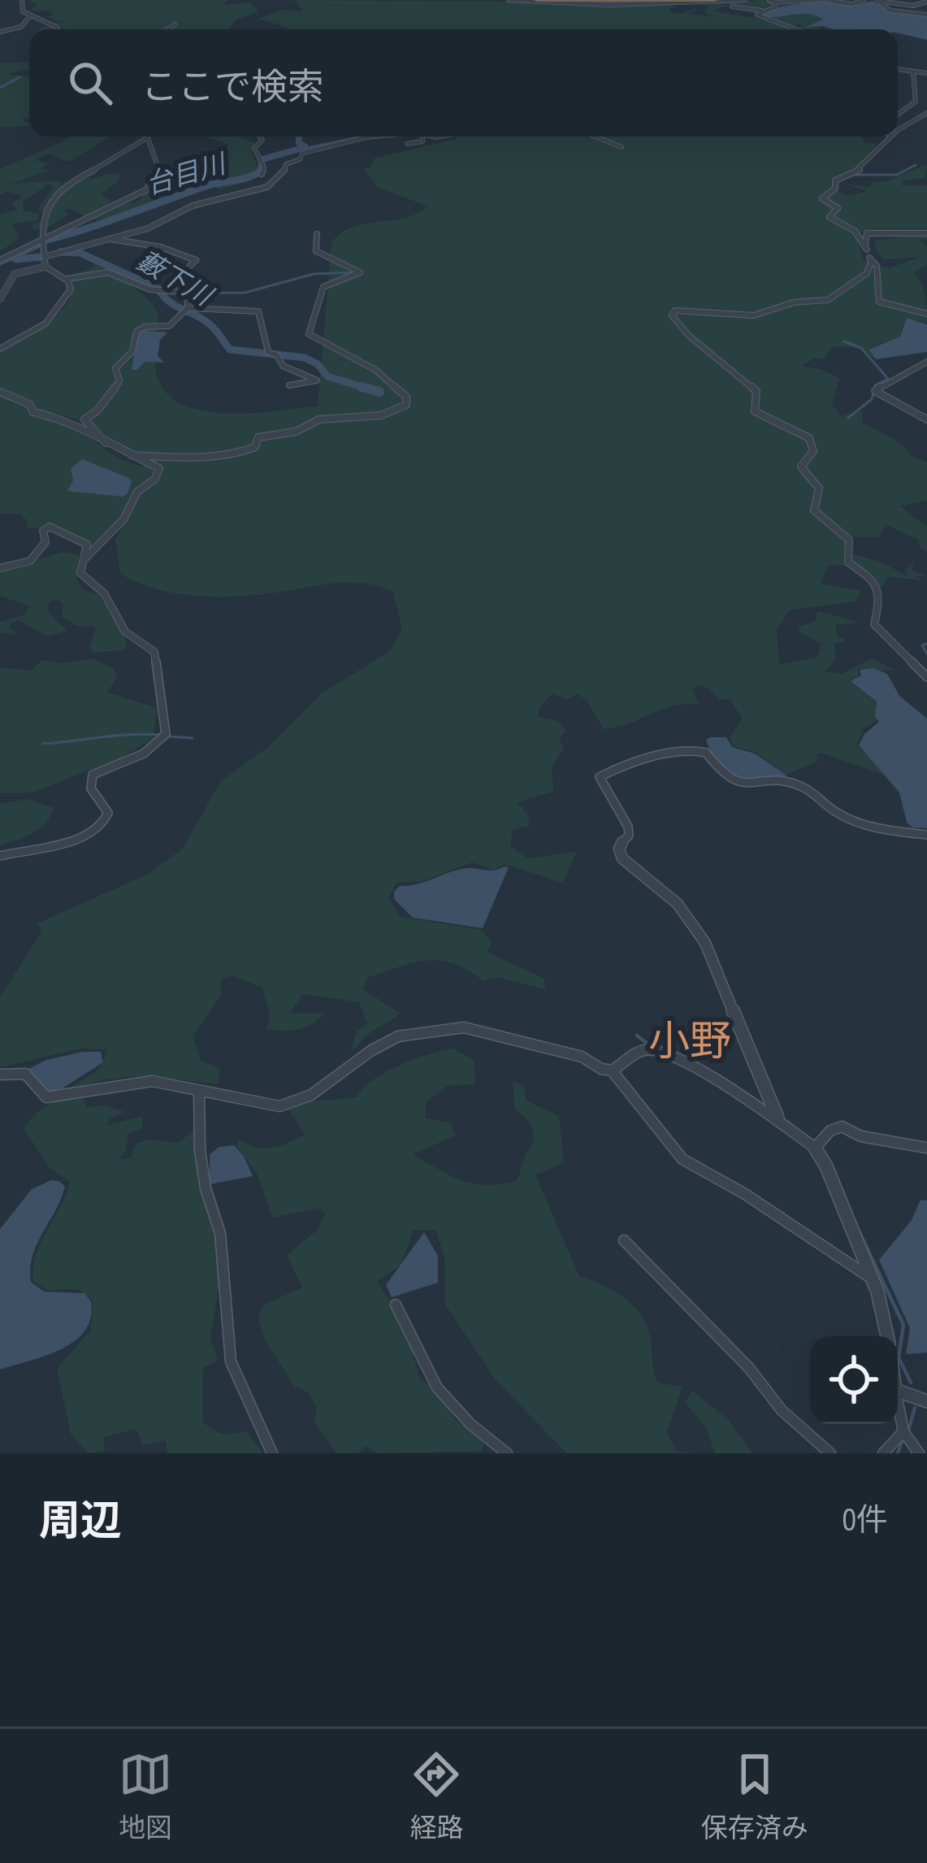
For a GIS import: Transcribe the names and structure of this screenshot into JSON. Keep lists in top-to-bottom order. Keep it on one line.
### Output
{"districts":["小野"],"water":["台目川","藪下川"],"page":{"search":"ここで検索","heading":["周辺","0件"],"nav":["地図","経路","保存済み"]}}
